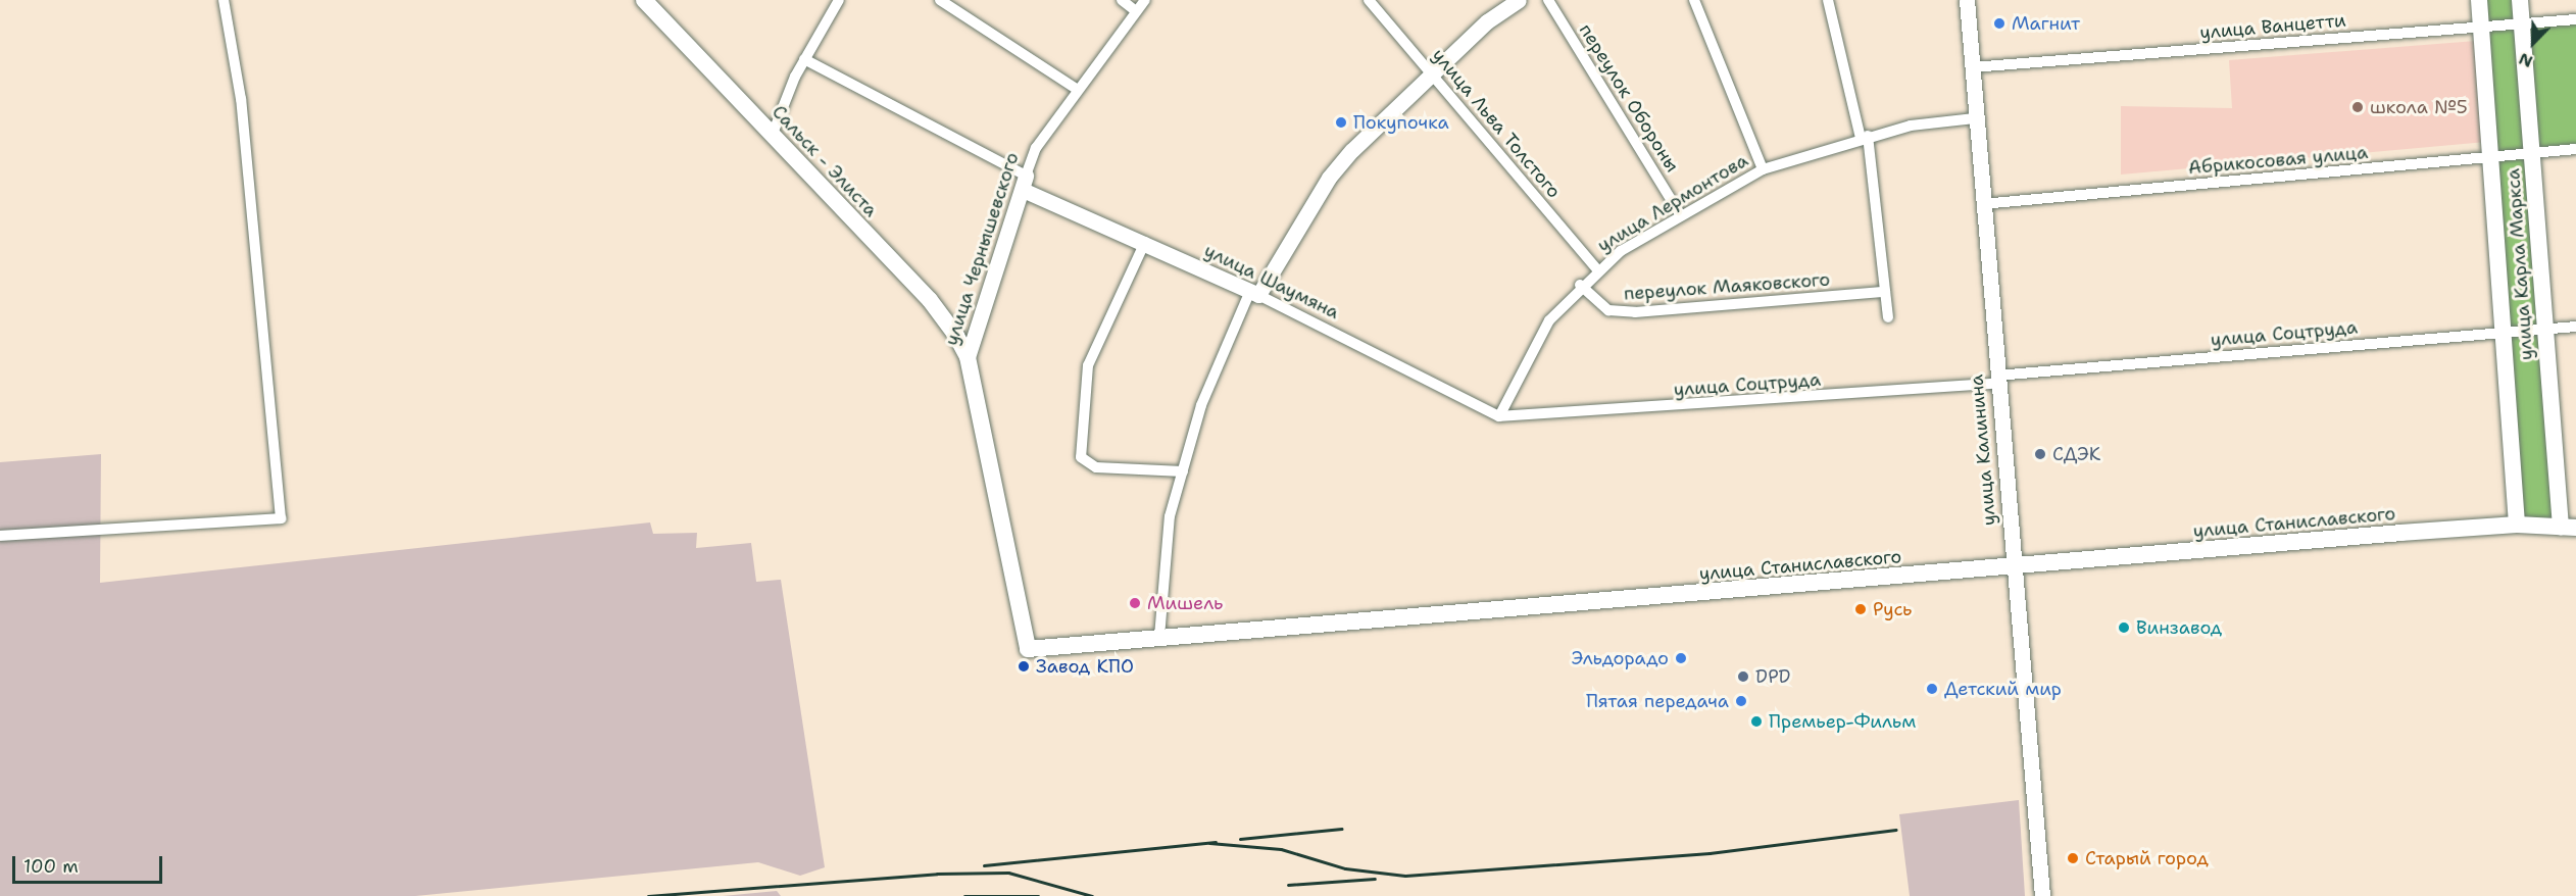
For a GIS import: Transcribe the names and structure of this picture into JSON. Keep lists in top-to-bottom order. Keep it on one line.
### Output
{"streets":{"main road":["Сальск - Элиста","улица Чернышевского","улица Карла Маркса","улица Шаумяна","улица Калинина","улица Станиславского"],"street":["улица Ванцетти","переулок Обороны","улица Льва Толстого","Абрикосовая улица","улица Лермонтова","переулок Маяковского","улица Соцтруда"]},"crossings":[["улица Ванцетти","улица Карла Маркса"],["улица Ванцетти","улица Калинина"],["переулок Обороны","улица Лермонтова"],["улица Льва Толстого","улица Лермонтова"],["Абрикосовая улица","улица Карла Маркса"],["Абрикосовая улица","улица Калинина"],["Сальск - Элиста","улица Чернышевского"],["улица Лермонтова","улица Шаумяна"],["улица Лермонтова","переулок Маяковского"],["улица Лермонтова","улица Соцтруда"],["улица Лермонтова","улица Калинина"],["улица Чернышевского","улица Шаумяна"],["улица Чернышевского","улица Станиславского"],["улица Карла Маркса","улица Соцтруда"],["улица Карла Маркса","улица Станиславского"],["улица Шаумяна","улица Соцтруда"],["улица Соцтруда","улица Калинина"],["улица Калинина","улица Станиславского"]],"places":["Магнит","школа №5","Покупочка","СДЭК","Мишель","Русь","Винзавод","Эльдорадо","Завод КПО","DPD","Детский мир","Пятая передача","Премьер-Фильм","Старый город"],"scale_bar":"100 m","north":"bottom left"}
